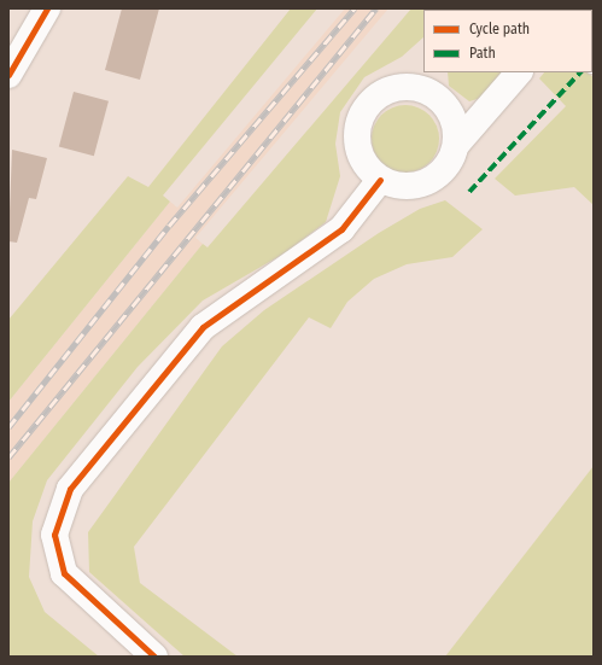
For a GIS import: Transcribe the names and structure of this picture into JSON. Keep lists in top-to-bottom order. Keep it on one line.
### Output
{"legend":["Cycle path","Path"]}
